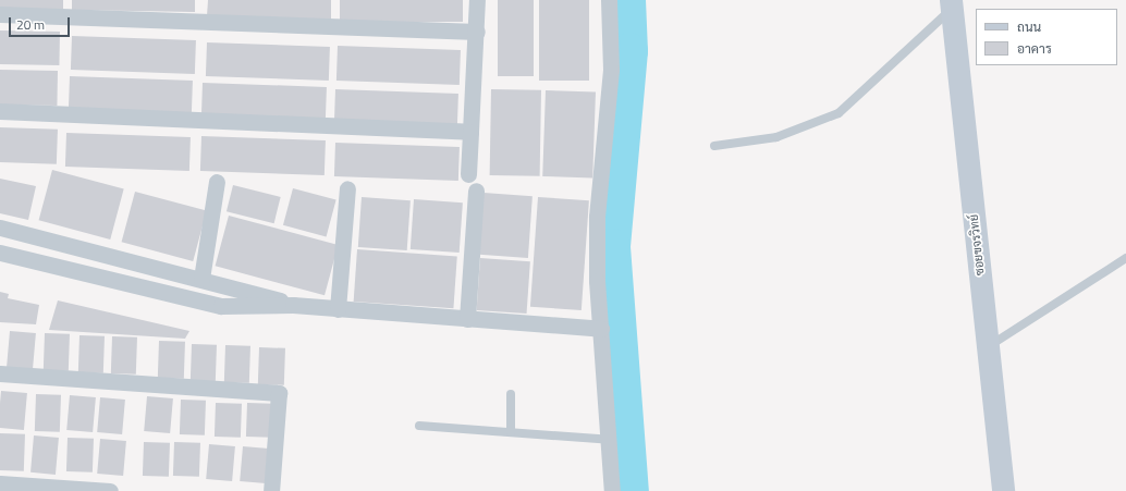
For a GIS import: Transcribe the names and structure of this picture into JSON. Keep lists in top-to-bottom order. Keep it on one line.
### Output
{"streets":{"street":["ซอยขจรวิทย์"]},"legend":["ถนน","อาคาร"],"scale_bar":"20 m"}
